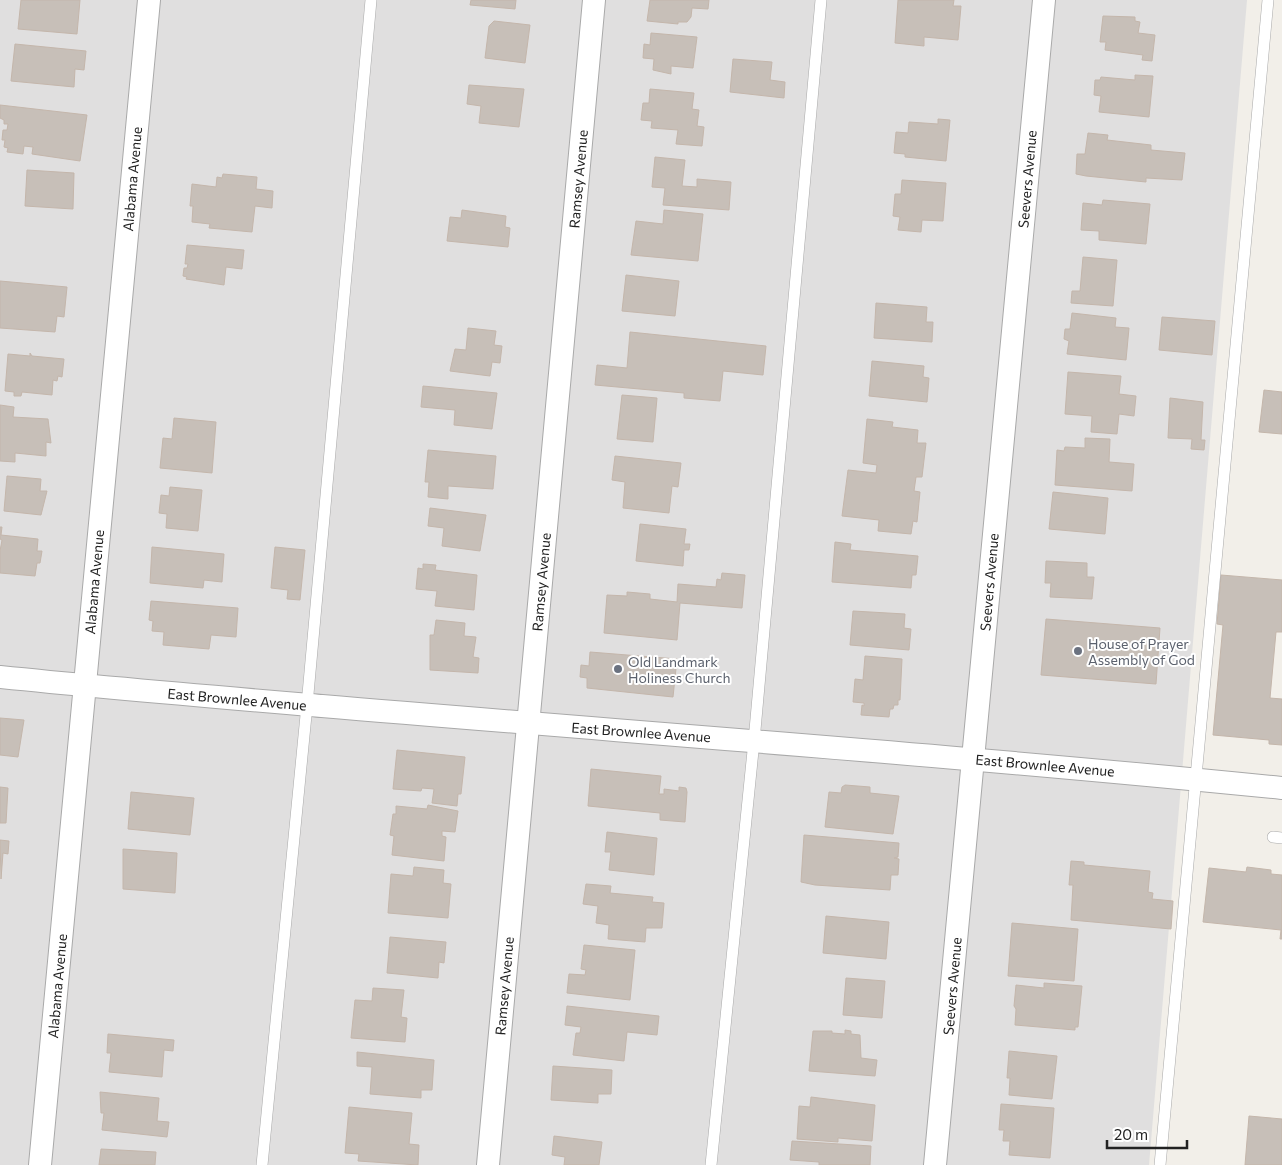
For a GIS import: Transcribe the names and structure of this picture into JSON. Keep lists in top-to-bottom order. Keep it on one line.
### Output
{"streets":{"street":["Alabama Avenue","Ramsey Avenue","Seevers Avenue","East Brownlee Avenue"]},"crossings":[["Alabama Avenue","East Brownlee Avenue"],["Ramsey Avenue","East Brownlee Avenue"],["Seevers Avenue","East Brownlee Avenue"]],"places":["House of Prayer Assembly of God","Old Landmark Holiness Church"],"scale_bar":"20 m"}
